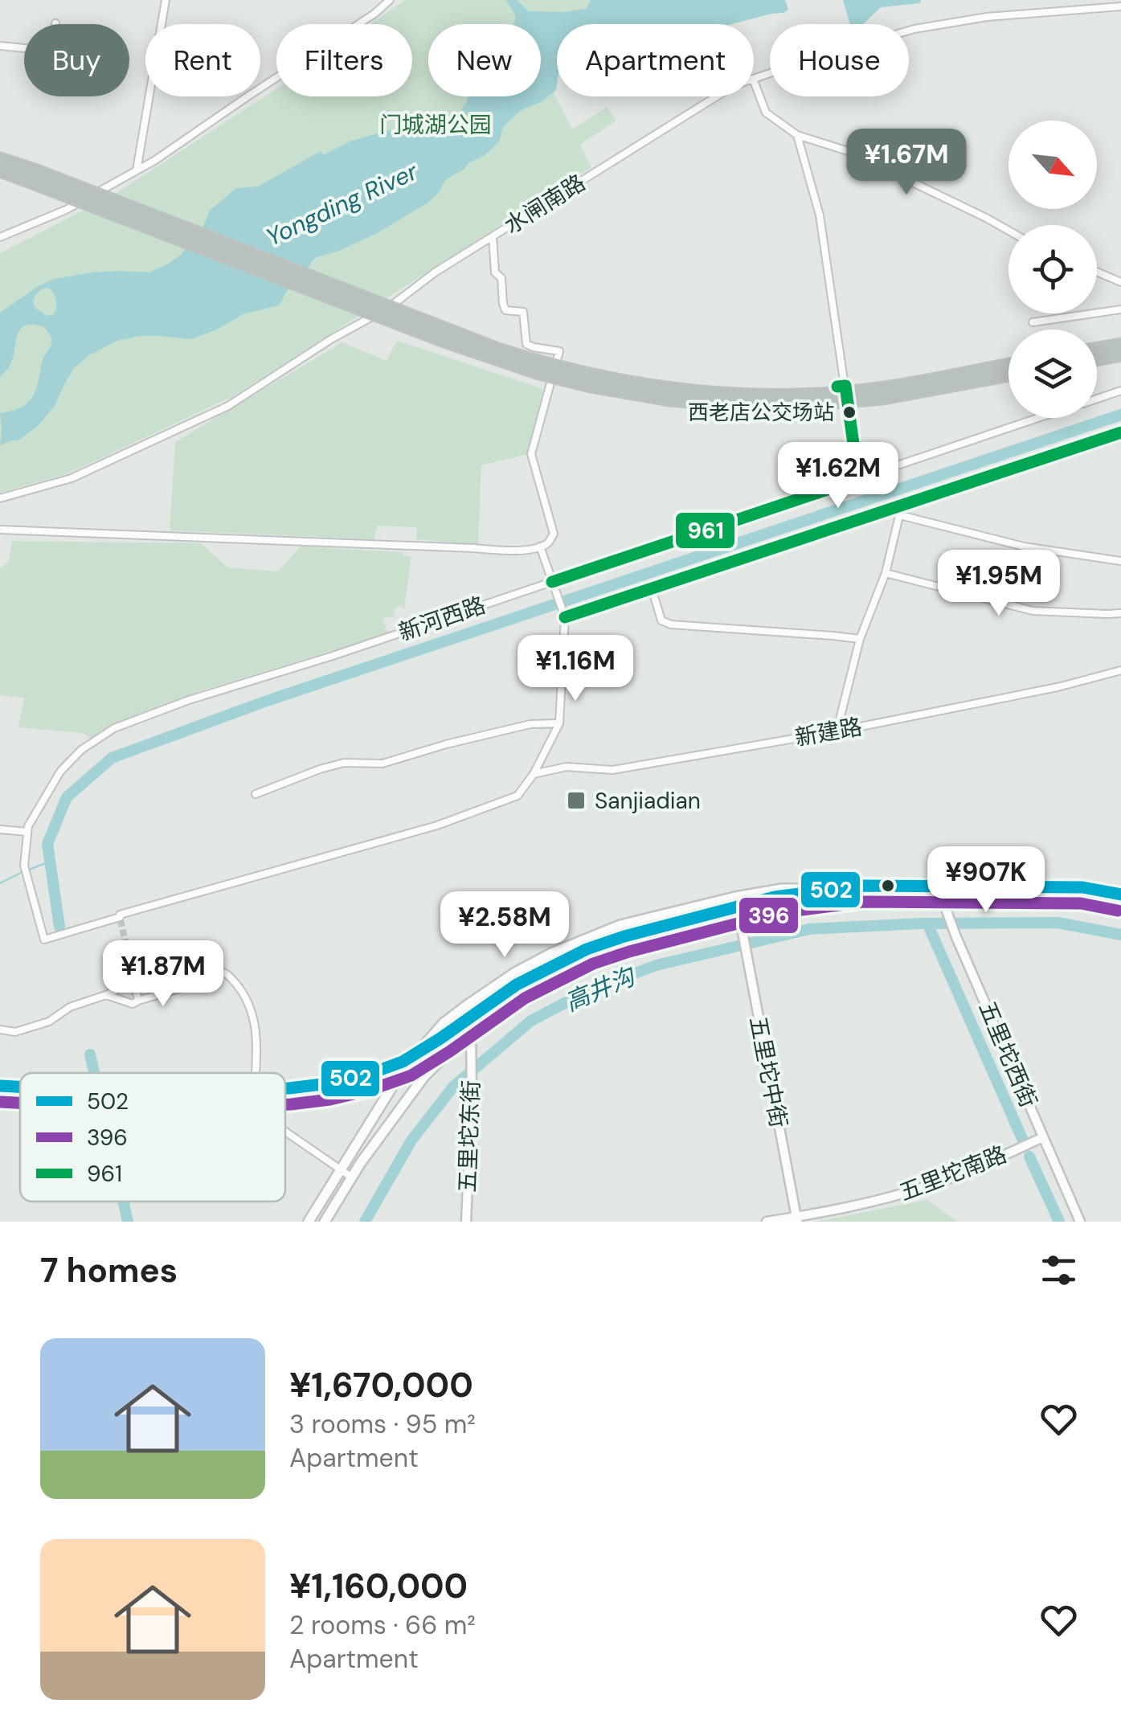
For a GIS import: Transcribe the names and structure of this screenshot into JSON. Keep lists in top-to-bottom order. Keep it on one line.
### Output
{"streets":{"street":["水闸南路","新河西路","新建路","五里坨西街","五里坨中街","五里坨东街","五里坨南路"]},"crossings":[["新河西路","新建路"],["五里坨西街","五里坨南路"],["五里坨中街","五里坨南路"]],"water":["Yongding River","高井沟"],"parks":["门城湖公园"],"places":{"other":["西老店公交场站"],"transit":["Sanjiadian"]},"lines":["transit line 961","transit line 502","transit line 396"],"legend":["502","396","961"],"north":"bottom right","page":{"chip":["Buy","Rent","Filters","New","Apartment","House"],"price":["¥1.67M","¥1.62M","¥1.95M","¥1.16M","¥907K","¥2.58M","¥1.87M"],"heading":"7 homes","list":[{"name":"¥1,670,000","note":"3 rooms · 95 m² · Apartment"},{"name":"¥1,160,000","note":"2 rooms · 66 m² · Apartment"}]}}
